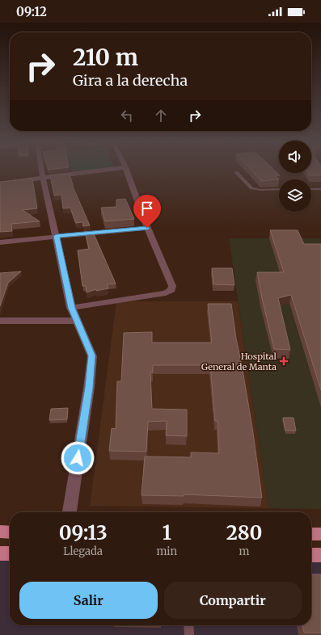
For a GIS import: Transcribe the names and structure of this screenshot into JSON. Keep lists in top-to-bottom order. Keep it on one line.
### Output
{"places":{"health":["Hospital General de Manta"]},"page":{"status":"09:12","turn":["210 m","Gira a la derecha"],"eta":["09:13","Llegada","1","min","280","m"],"buttons":["Salir","Compartir"]}}
